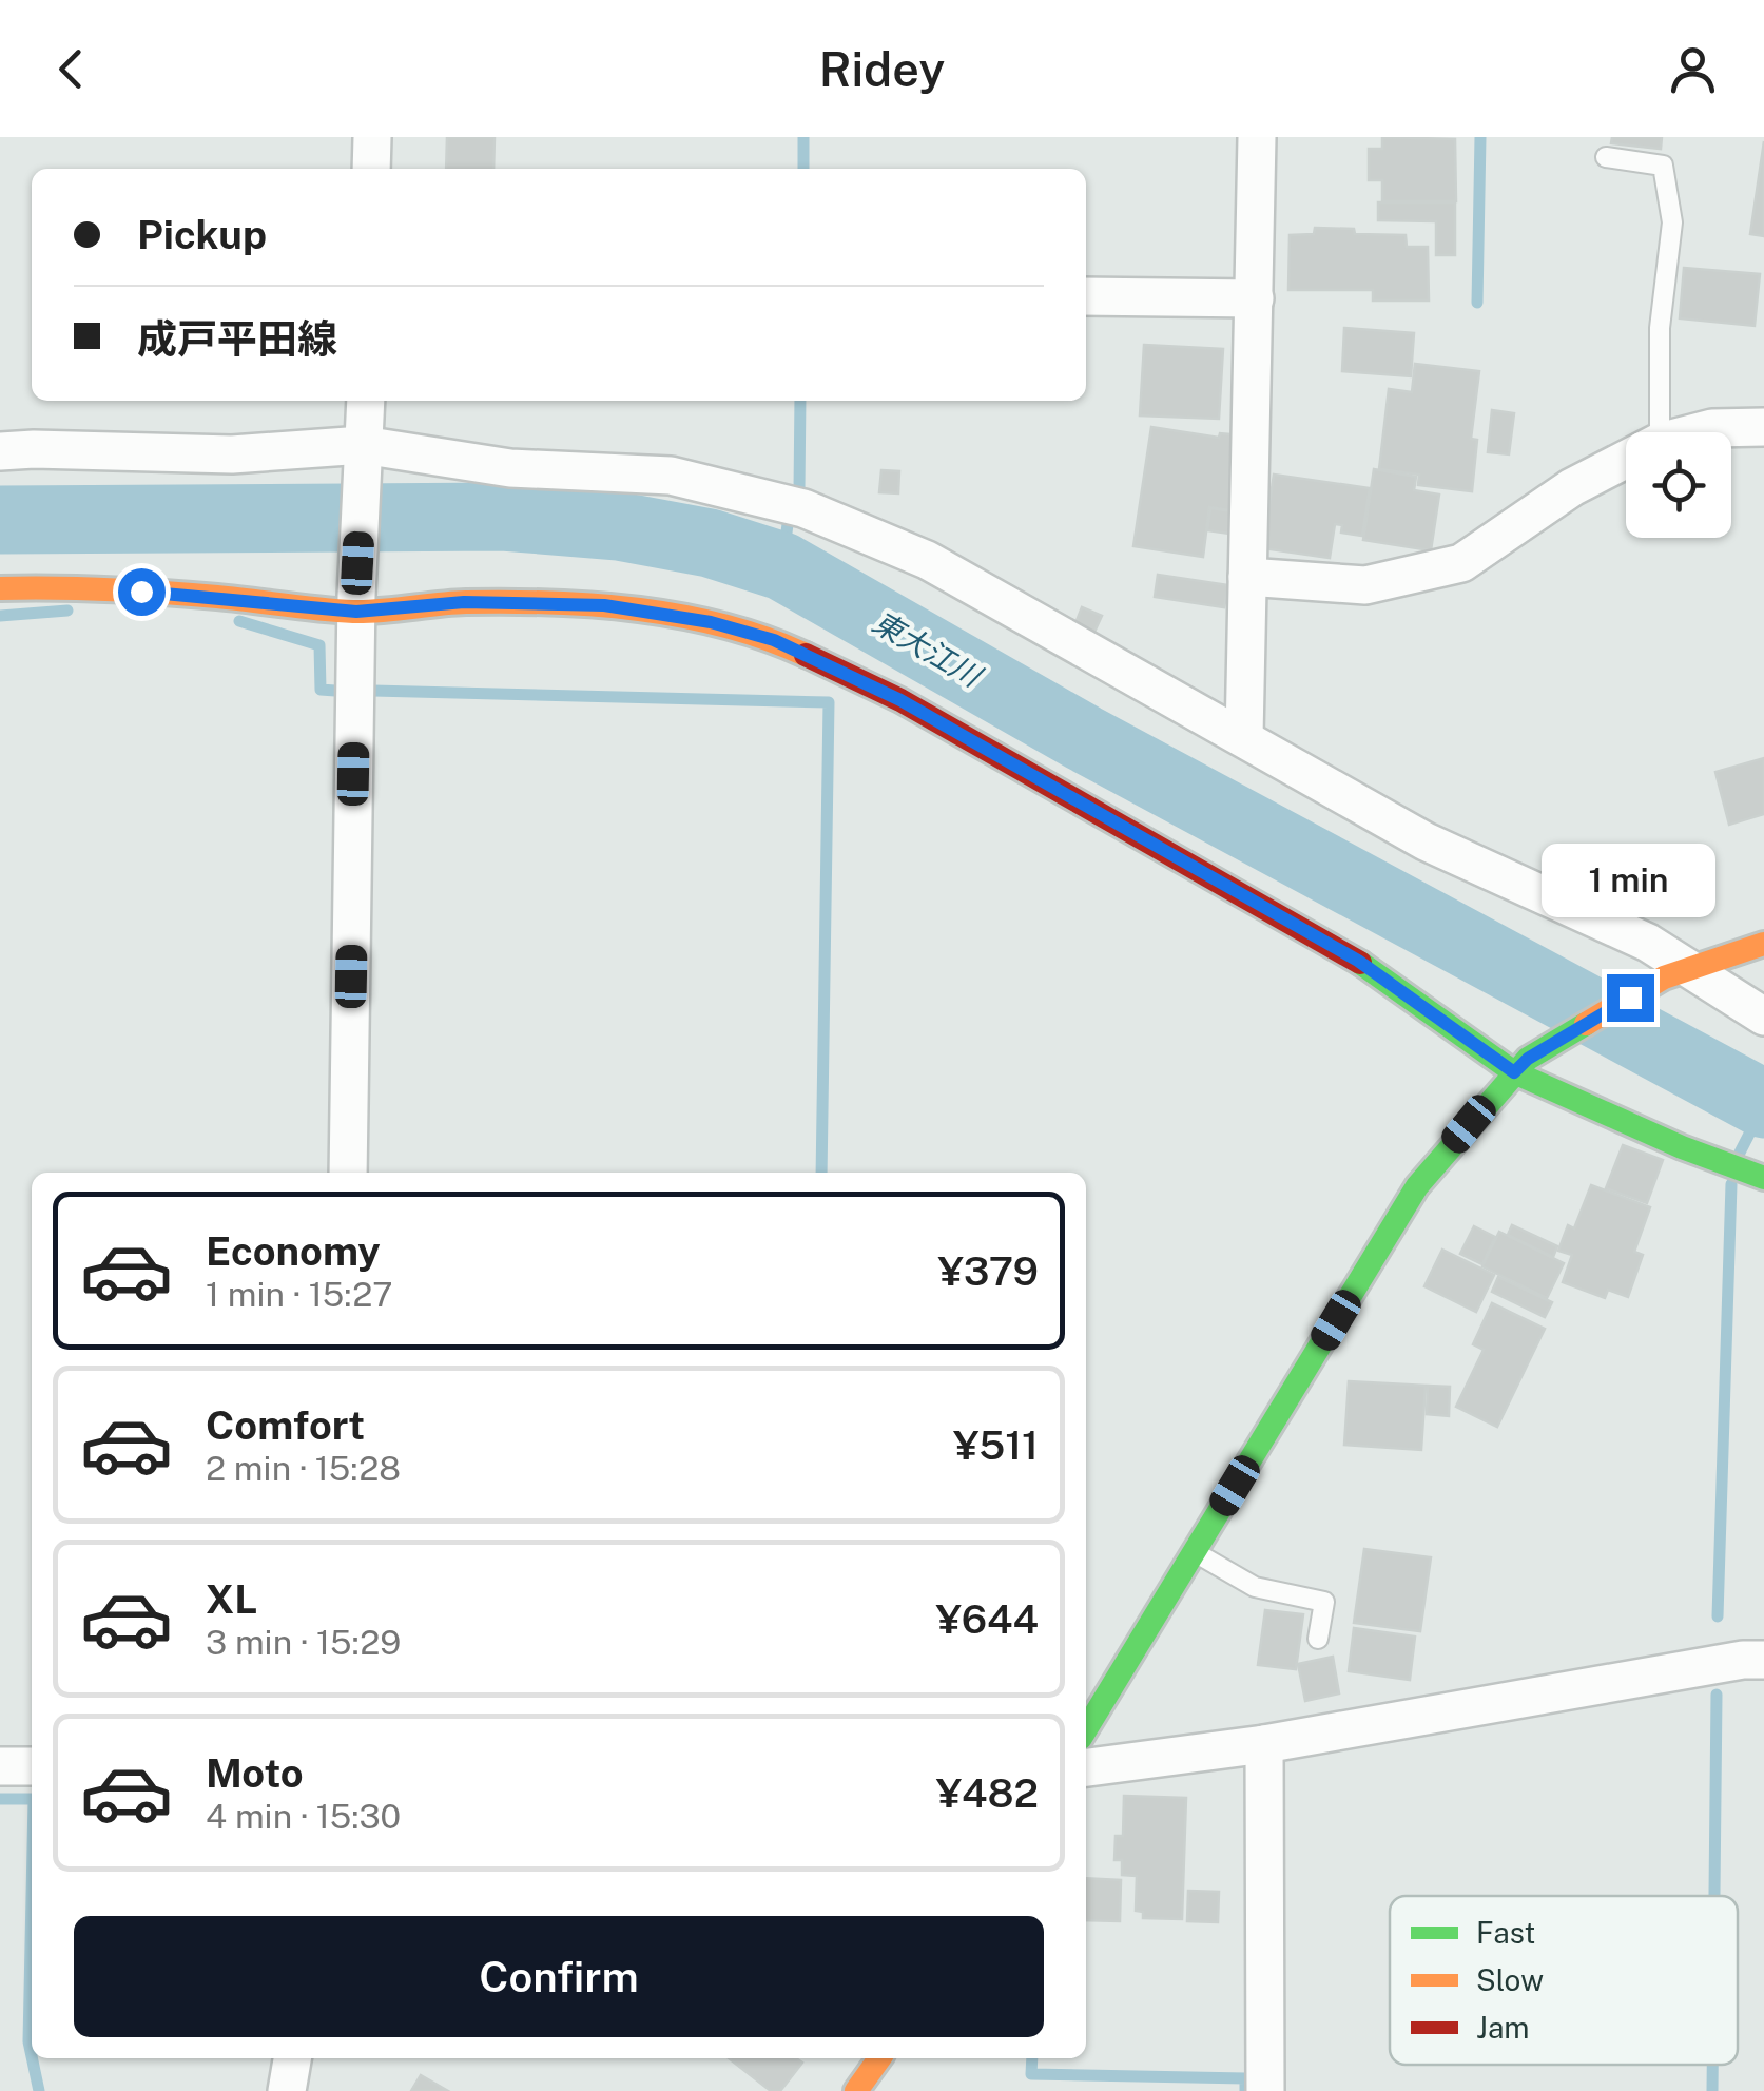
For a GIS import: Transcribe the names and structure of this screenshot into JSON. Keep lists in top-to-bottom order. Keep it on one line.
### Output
{"water":["東大江川"],"legend":["Fast","Slow","Jam"],"page":{"header":"Ridey","banner":["Pickup","成戸平田線"],"bubble":"1 min","list":[{"name":"Economy","note":"1 min · 15:27","value":"¥379"},{"name":"Comfort","note":"2 min · 15:28","value":"¥511"},{"name":"XL","note":"3 min · 15:29","value":"¥644"},{"name":"Moto","note":"4 min · 15:30","value":"¥482"}],"buttons":"Confirm"}}
